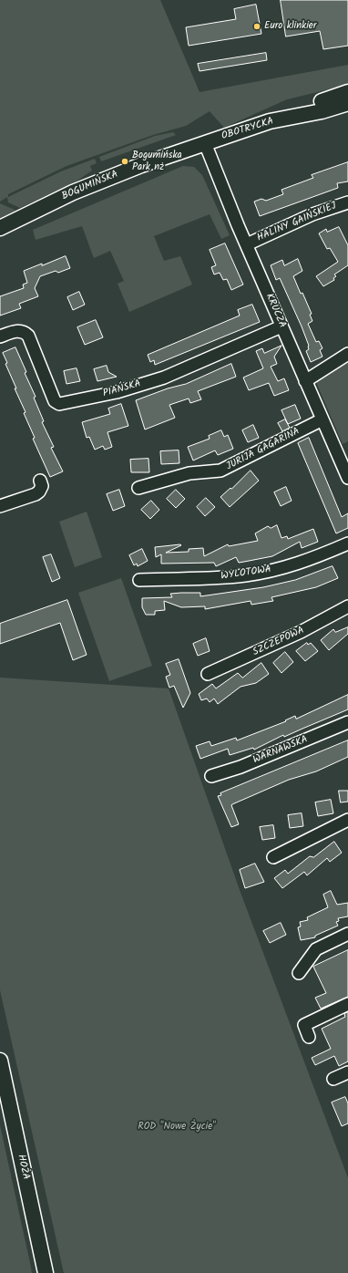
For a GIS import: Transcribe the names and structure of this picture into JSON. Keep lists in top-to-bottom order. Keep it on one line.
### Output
{"streets":{"street":["OBOTRYCKA","BOGUMIŃSKA","HALINY GAIŃSKIEJ","KRUCZA","PIAŃSKA","JURIJA GAGARINA","WYLOTOWA","SZCZEPOWA","WARNAWSKA","HOŻA"]},"crossings":[["OBOTRYCKA","BOGUMIŃSKA"],["OBOTRYCKA","KRUCZA"],["BOGUMIŃSKA","KRUCZA"],["HALINY GAIŃSKIEJ","KRUCZA"],["KRUCZA","PIAŃSKA"],["KRUCZA","JURIJA GAGARINA"]],"parks":["ROD \"Nowe Życie\""],"places":["Euro klinkier","Bogumińska Park nż"]}
